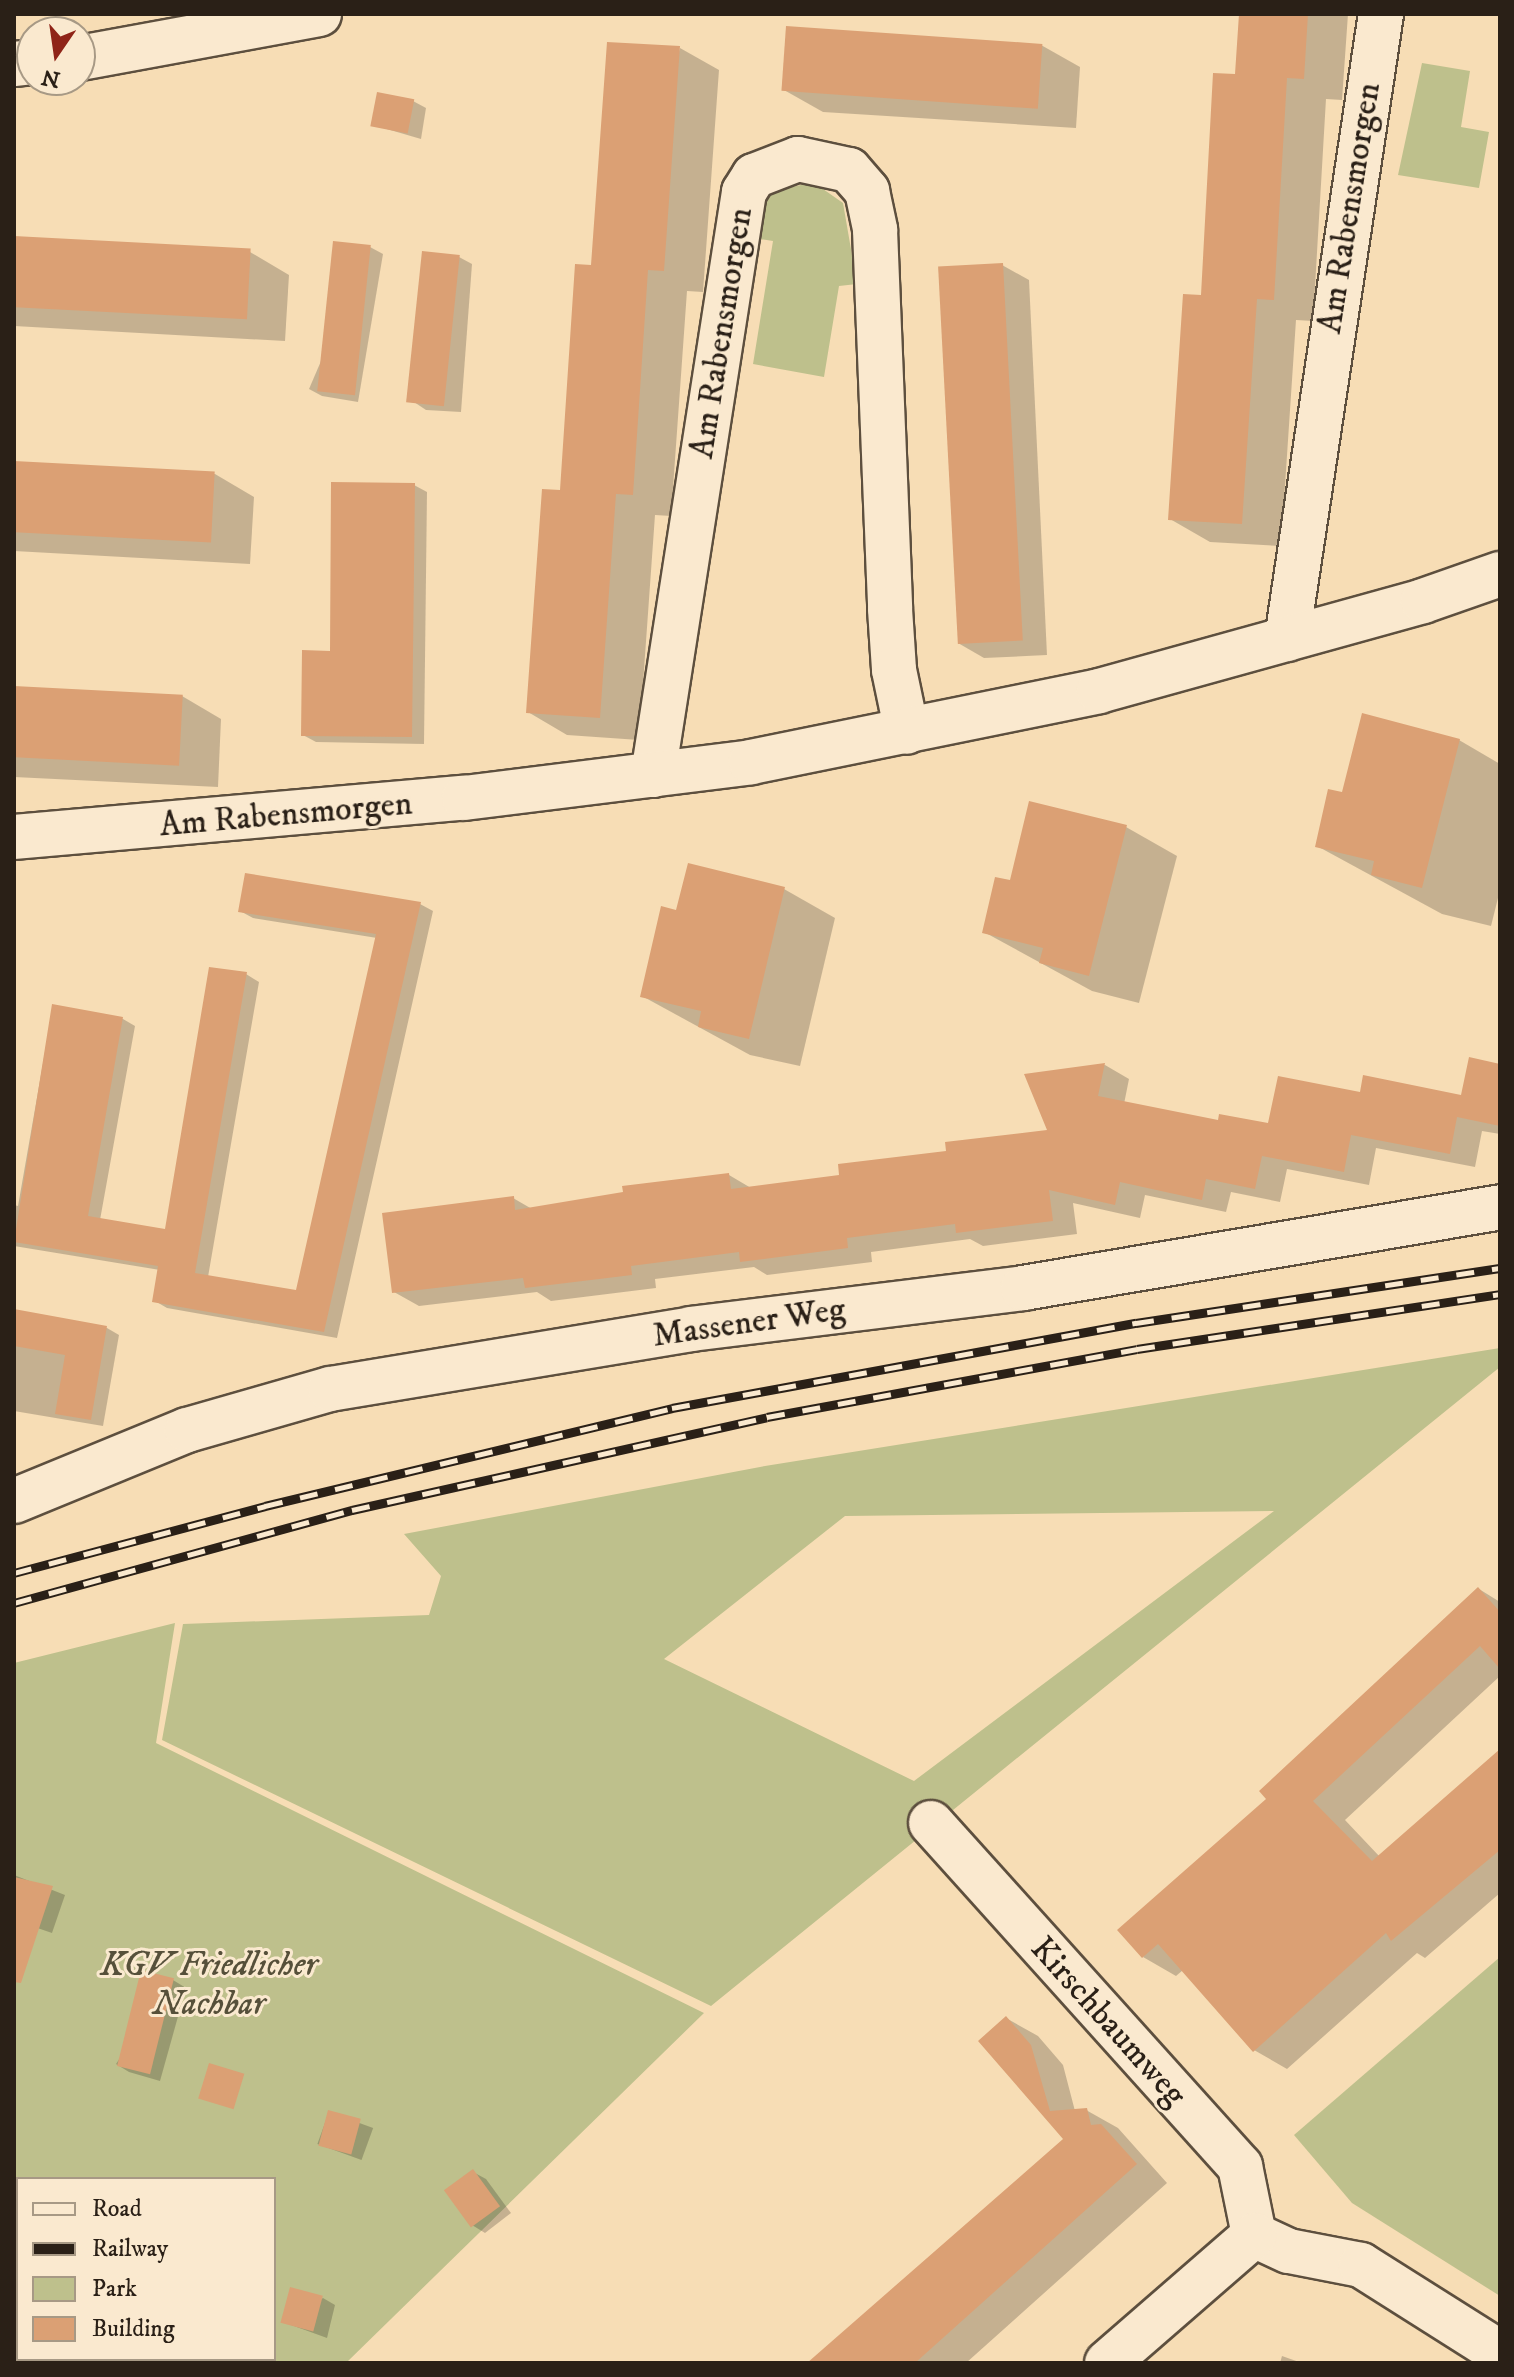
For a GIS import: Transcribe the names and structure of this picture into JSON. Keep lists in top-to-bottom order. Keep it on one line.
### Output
{"streets":{"street":["Am Rabensmorgen","Massener Weg","Kirschbaumweg"]},"parks":["KGV Friedlicher Nachbar"],"legend":["Road","Railway","Park","Building"],"north":"bottom"}
